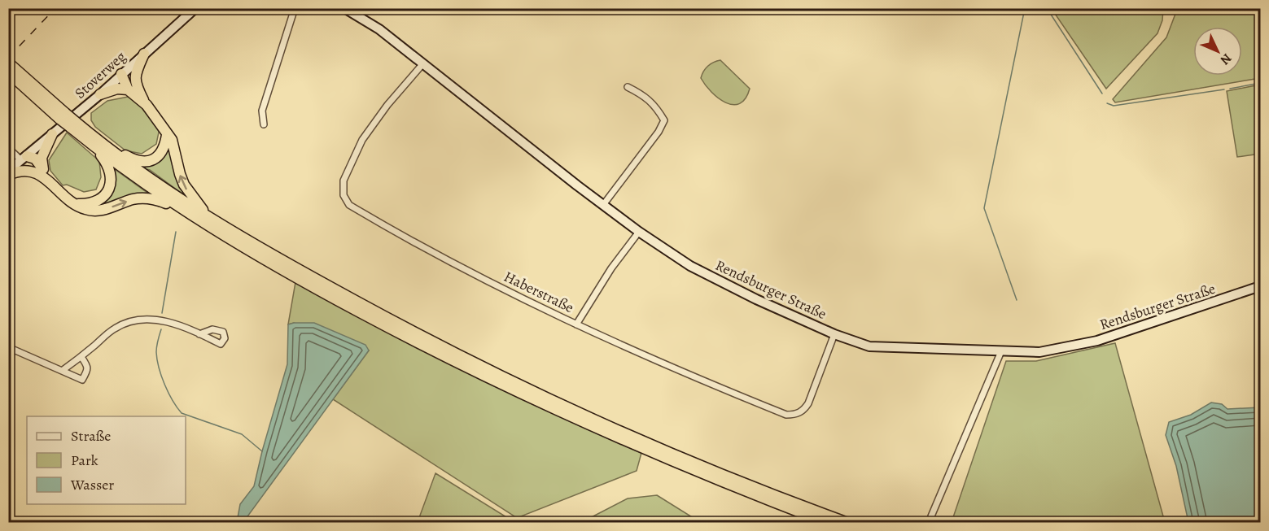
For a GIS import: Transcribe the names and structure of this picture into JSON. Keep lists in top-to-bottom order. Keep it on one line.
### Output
{"streets":{"street":["Stoverweg","Rendsburger Straße","Haberstraße"]},"crossings":[["Rendsburger Straße","Haberstraße"]],"legend":["Straße","Park","Wasser"],"north":"bottom right"}
